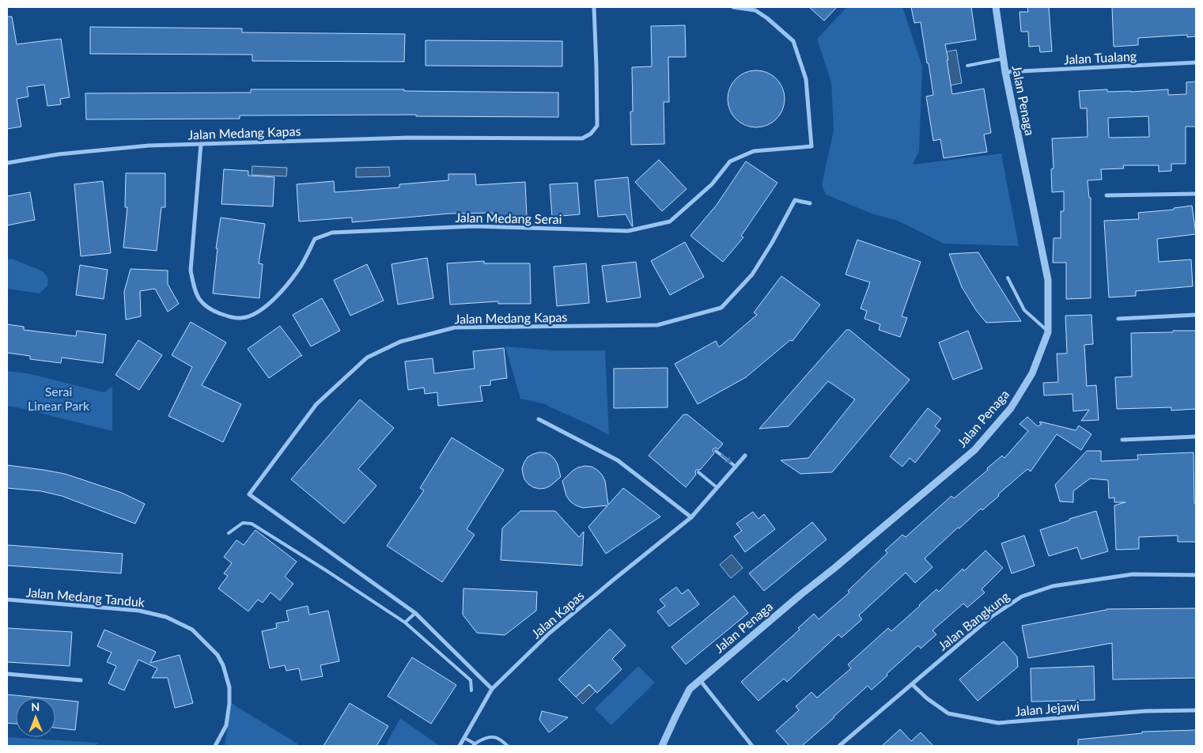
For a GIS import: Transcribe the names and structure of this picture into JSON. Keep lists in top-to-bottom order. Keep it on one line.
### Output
{"streets":{"street":["Jalan Tualang","Jalan Penaga","Jalan Medang Kapas","Jalan Medang Serai","Jalan Medang Tanduk","Jalan Kapas","Jalan Bangkung","Jalan Jejawi"]},"crossings":[["Jalan Tualang","Jalan Penaga"],["Jalan Medang Kapas","Jalan Medang Serai"],["Jalan Medang Kapas","Jalan Kapas"],["Jalan Bangkung","Jalan Jejawi"]],"parks":["Serai Linear Park"],"north":"top"}
